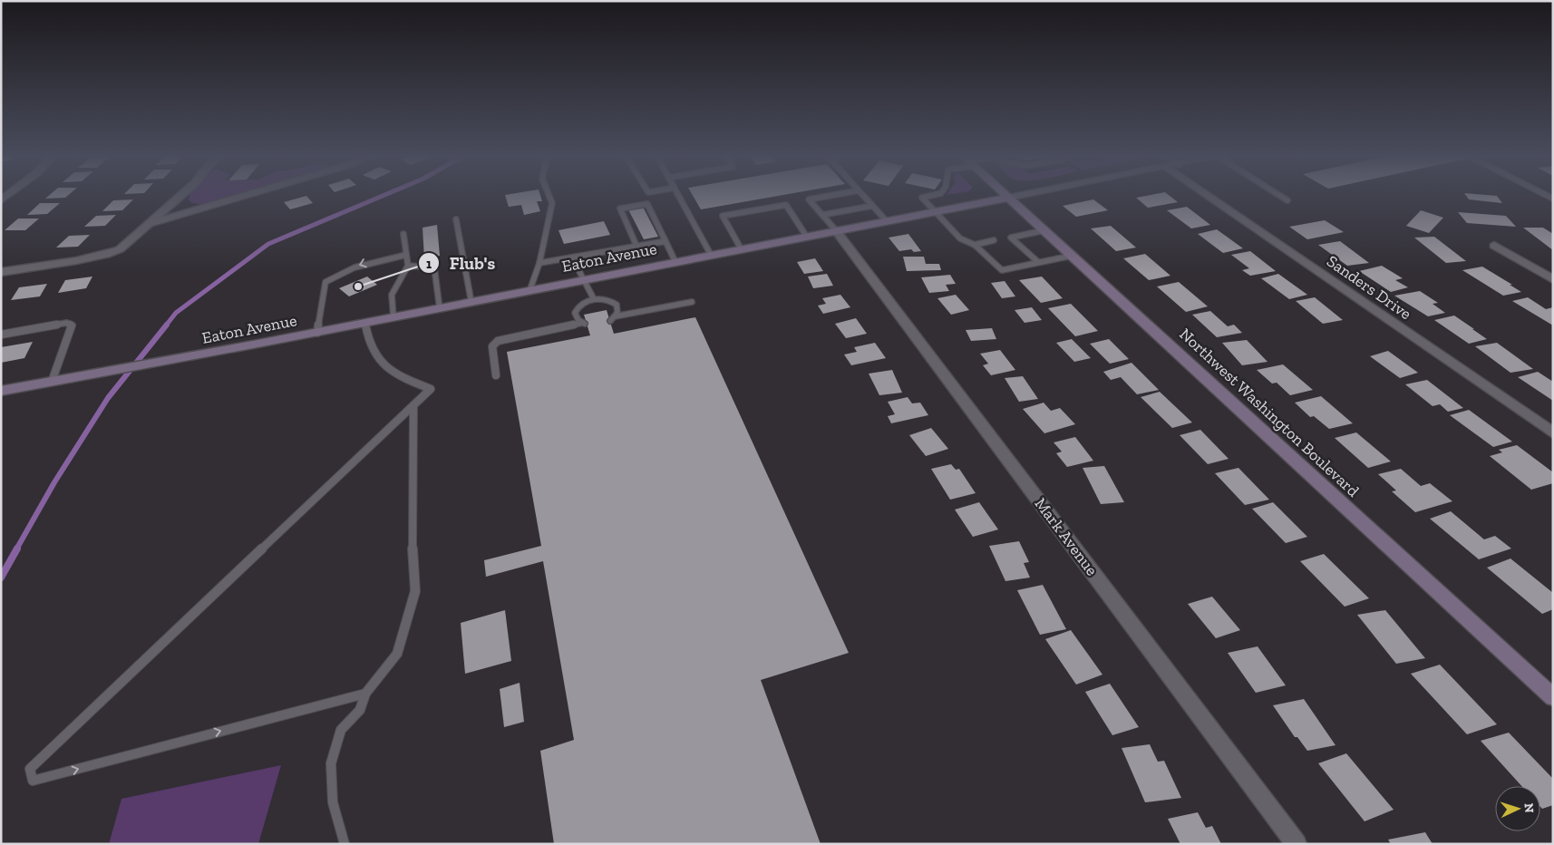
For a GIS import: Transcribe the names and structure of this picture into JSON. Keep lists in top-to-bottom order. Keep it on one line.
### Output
{"streets":{"main road":["Eaton Avenue","Northwest Washington Boulevard"],"street":["Sanders Drive","Mark Avenue"]},"crossings":[["Eaton Avenue","Northwest Washington Boulevard"],["Eaton Avenue","Mark Avenue"]],"places":["Flub's"],"north":"right"}
